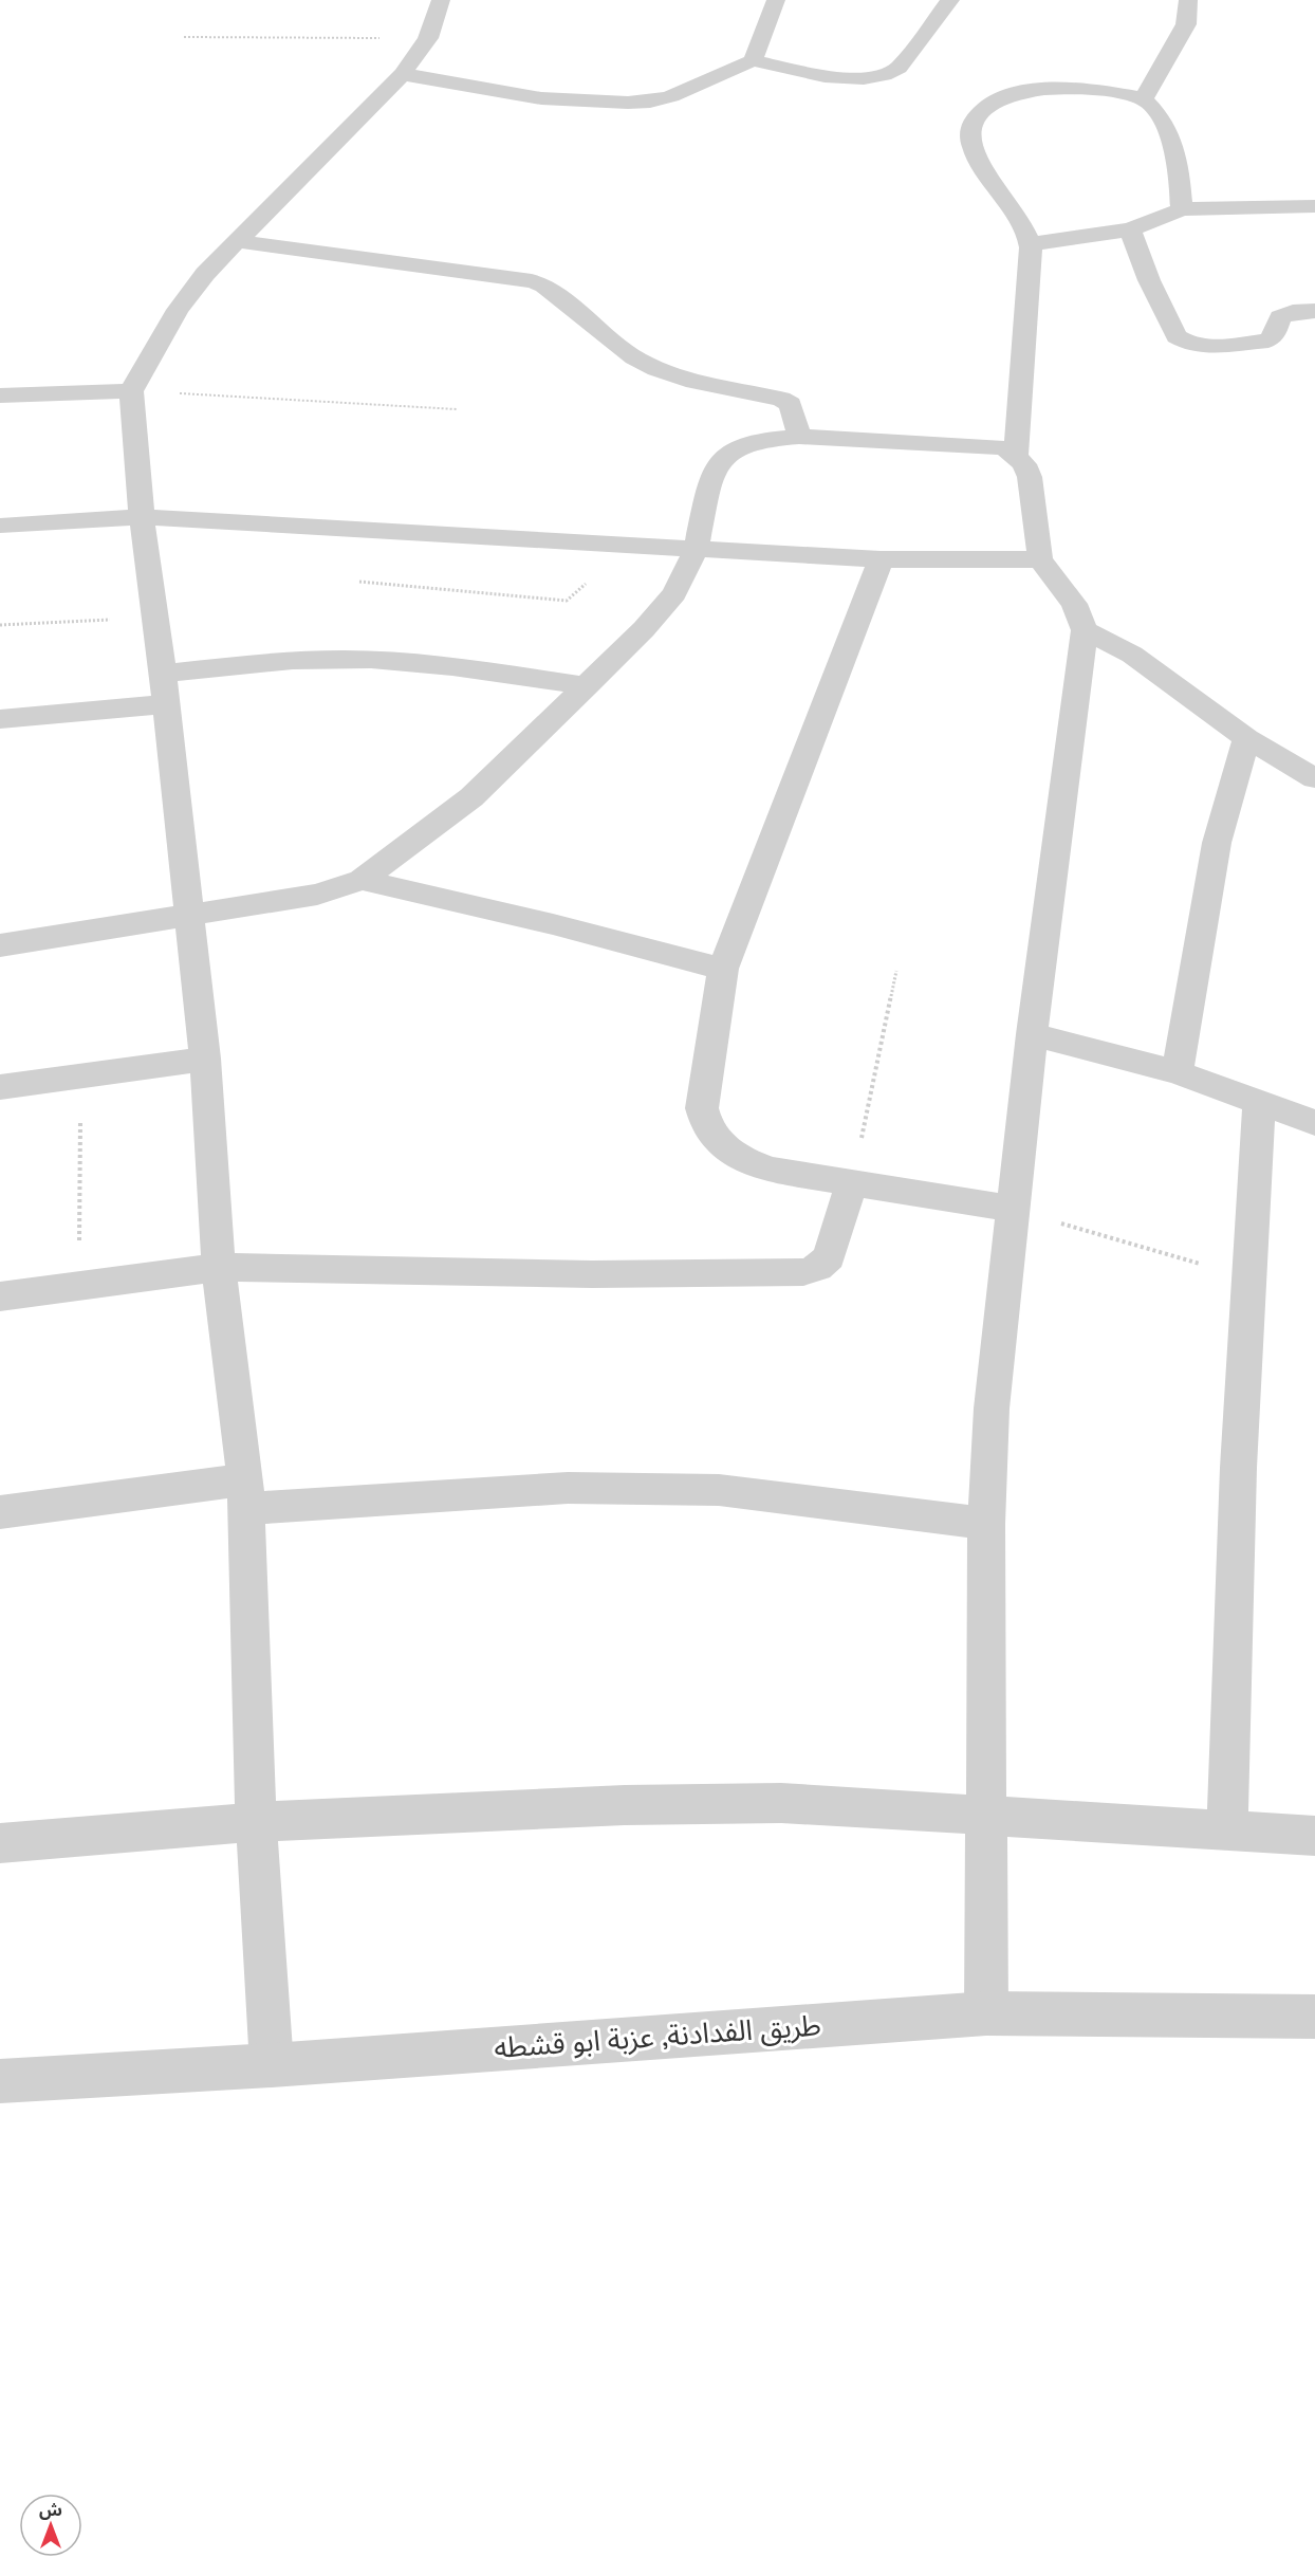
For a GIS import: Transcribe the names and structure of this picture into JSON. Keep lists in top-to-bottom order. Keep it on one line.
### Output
{"streets":{"street":["طريق الفدادنة, عزبة ابو قشطه"]},"north":"top"}
